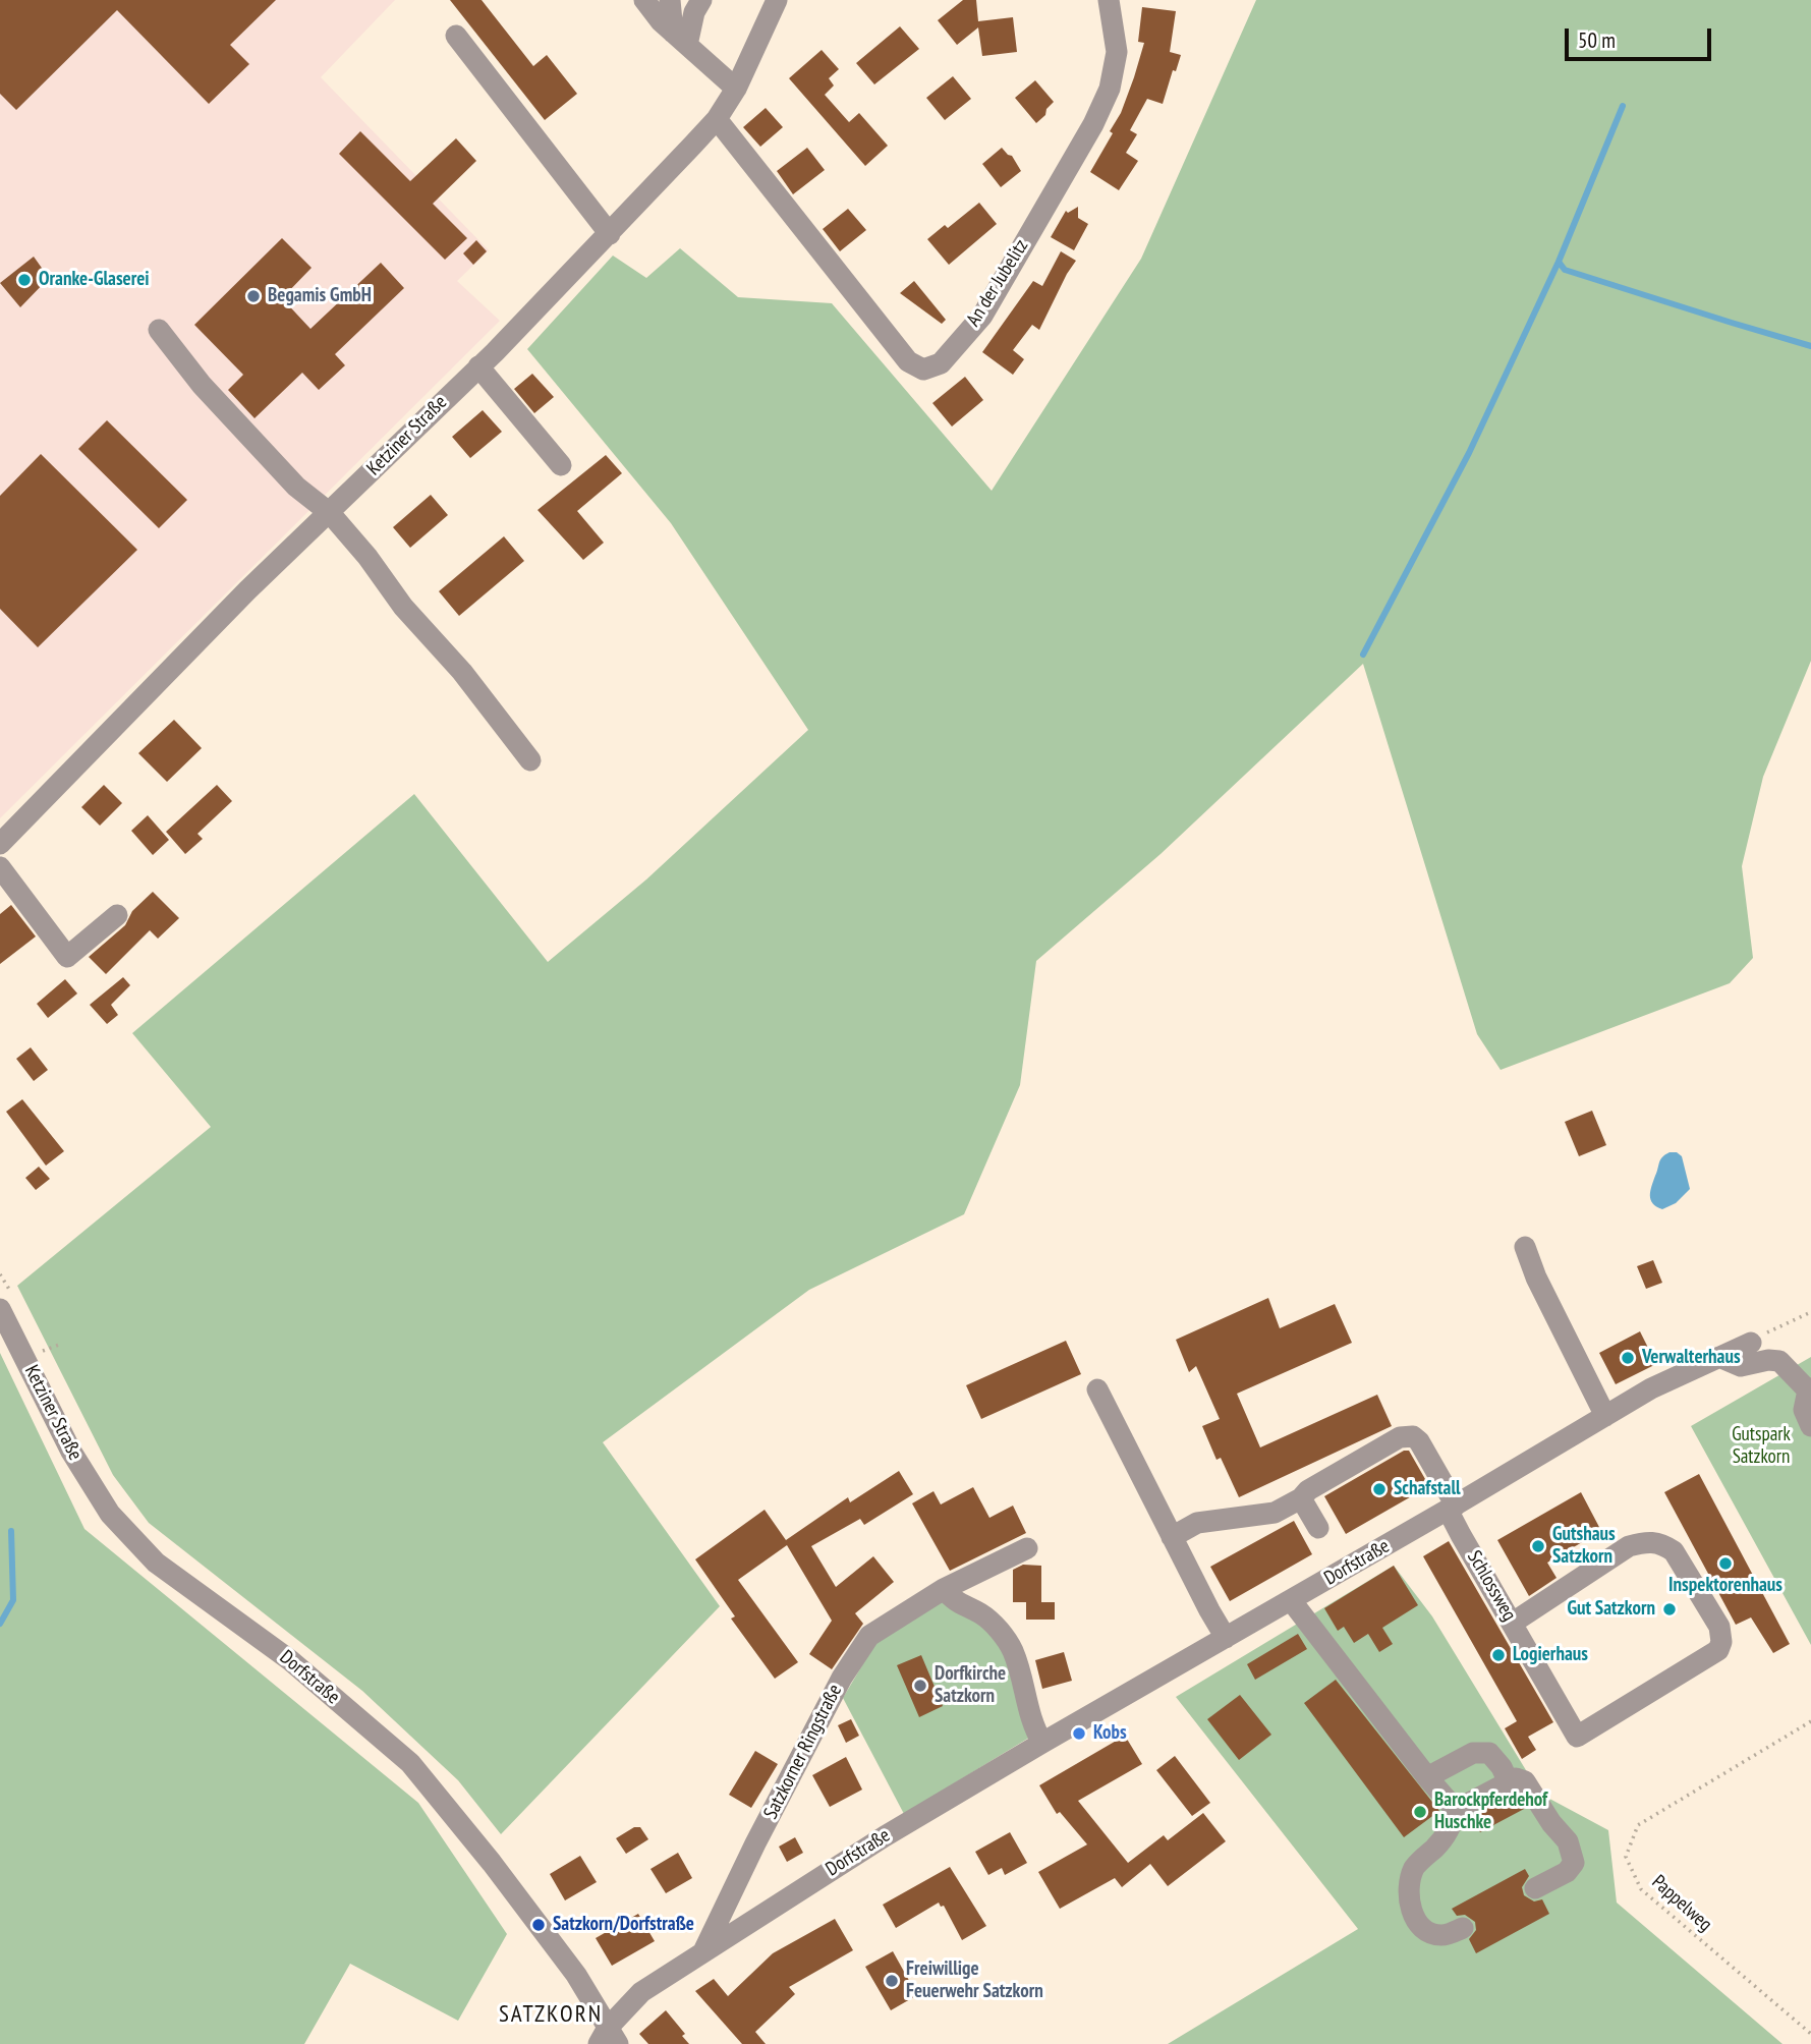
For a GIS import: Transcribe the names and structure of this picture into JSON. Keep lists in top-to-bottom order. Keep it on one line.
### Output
{"streets":{"street":["An der Jubelitz","Ketziner Straße","Dorfstraße","Schlossweg","Satzkorner Ringstraße"],"path":["Pappelweg"]},"crossings":[["An der Jubelitz","Ketziner Straße"],["Ketziner Straße","Dorfstraße"],["Dorfstraße","Schlossweg"],["Dorfstraße","Satzkorner Ringstraße"]],"districts":["SATZKORN"],"parks":["Gutspark Satzkorn"],"places":["Oranke-Glaserei","Begamis GmbH","Verwalterhaus","Schafstall","Gutshaus Satzkorn","Inspektorenhaus","Gut Satzkorn","Logierhaus","Dorfkirche Satzkorn","Kobs","Barockpferdehof Huschke","Satzkorn/Dorfstraße","Freiwillige Feuerwehr Satzkorn"],"scale_bar":"50 m"}
